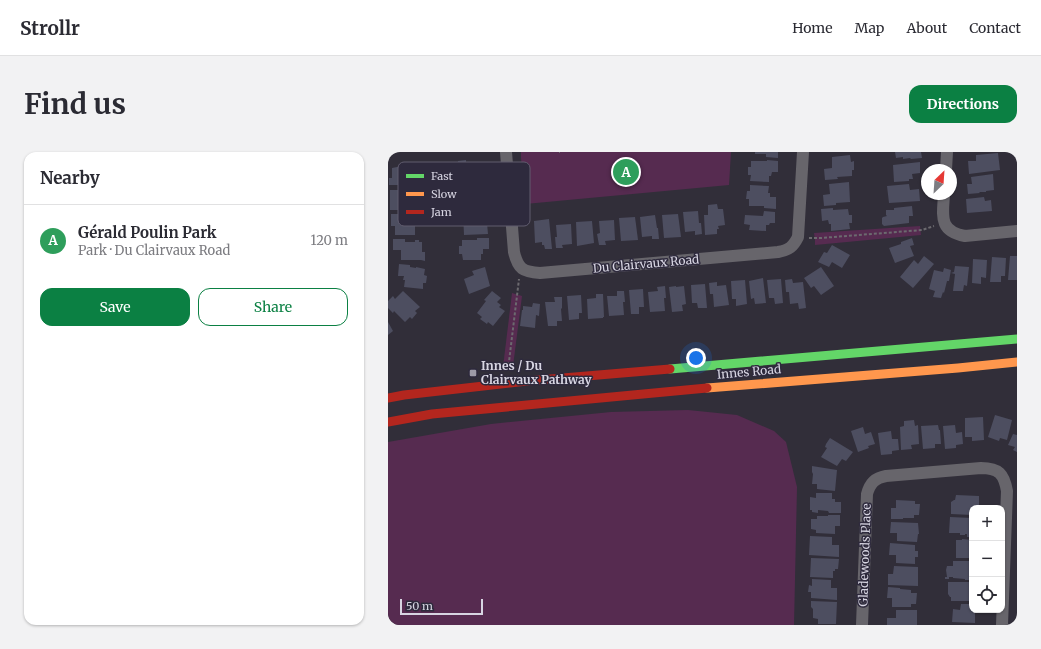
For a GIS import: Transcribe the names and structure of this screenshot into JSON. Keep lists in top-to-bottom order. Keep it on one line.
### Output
{"streets":{"main road":["Innes Road"],"street":["Du Clairvaux Road","Gladewoods Place"]},"places":{"transit":["Innes / Du Clairvaux Pathway"]},"legend":["Fast","Slow","Jam"],"scale_bar":"50 m","north":"top right","page":{"header":"Strollr","nav":["Home","Map","About","Contact"],"buttons":["Directions",["Save","Share"]],"title":"Find us","heading":"Nearby","pins":"A","list":[{"mark":"A","name":"Gérald Poulin Park","note":"Park · Du Clairvaux Road","value":"120 m"}],"map_buttons":["+","−"],"scale":"50 m"}}
